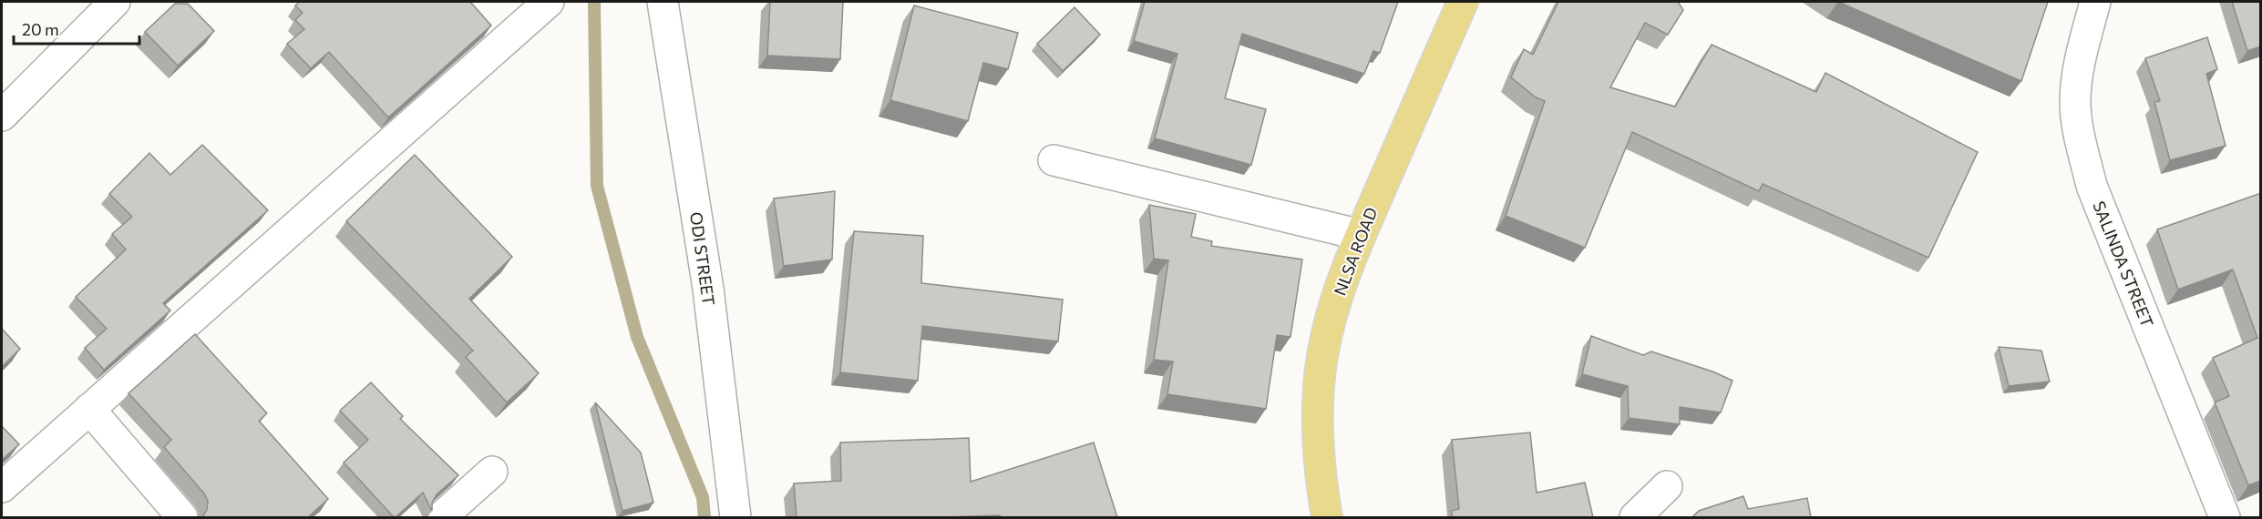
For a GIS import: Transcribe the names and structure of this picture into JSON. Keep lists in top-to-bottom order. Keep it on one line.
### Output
{"streets":{"main road":["NLSA ROAD"],"street":["ODI STREET","SALINDA STREET"]},"scale_bar":"20 m"}
